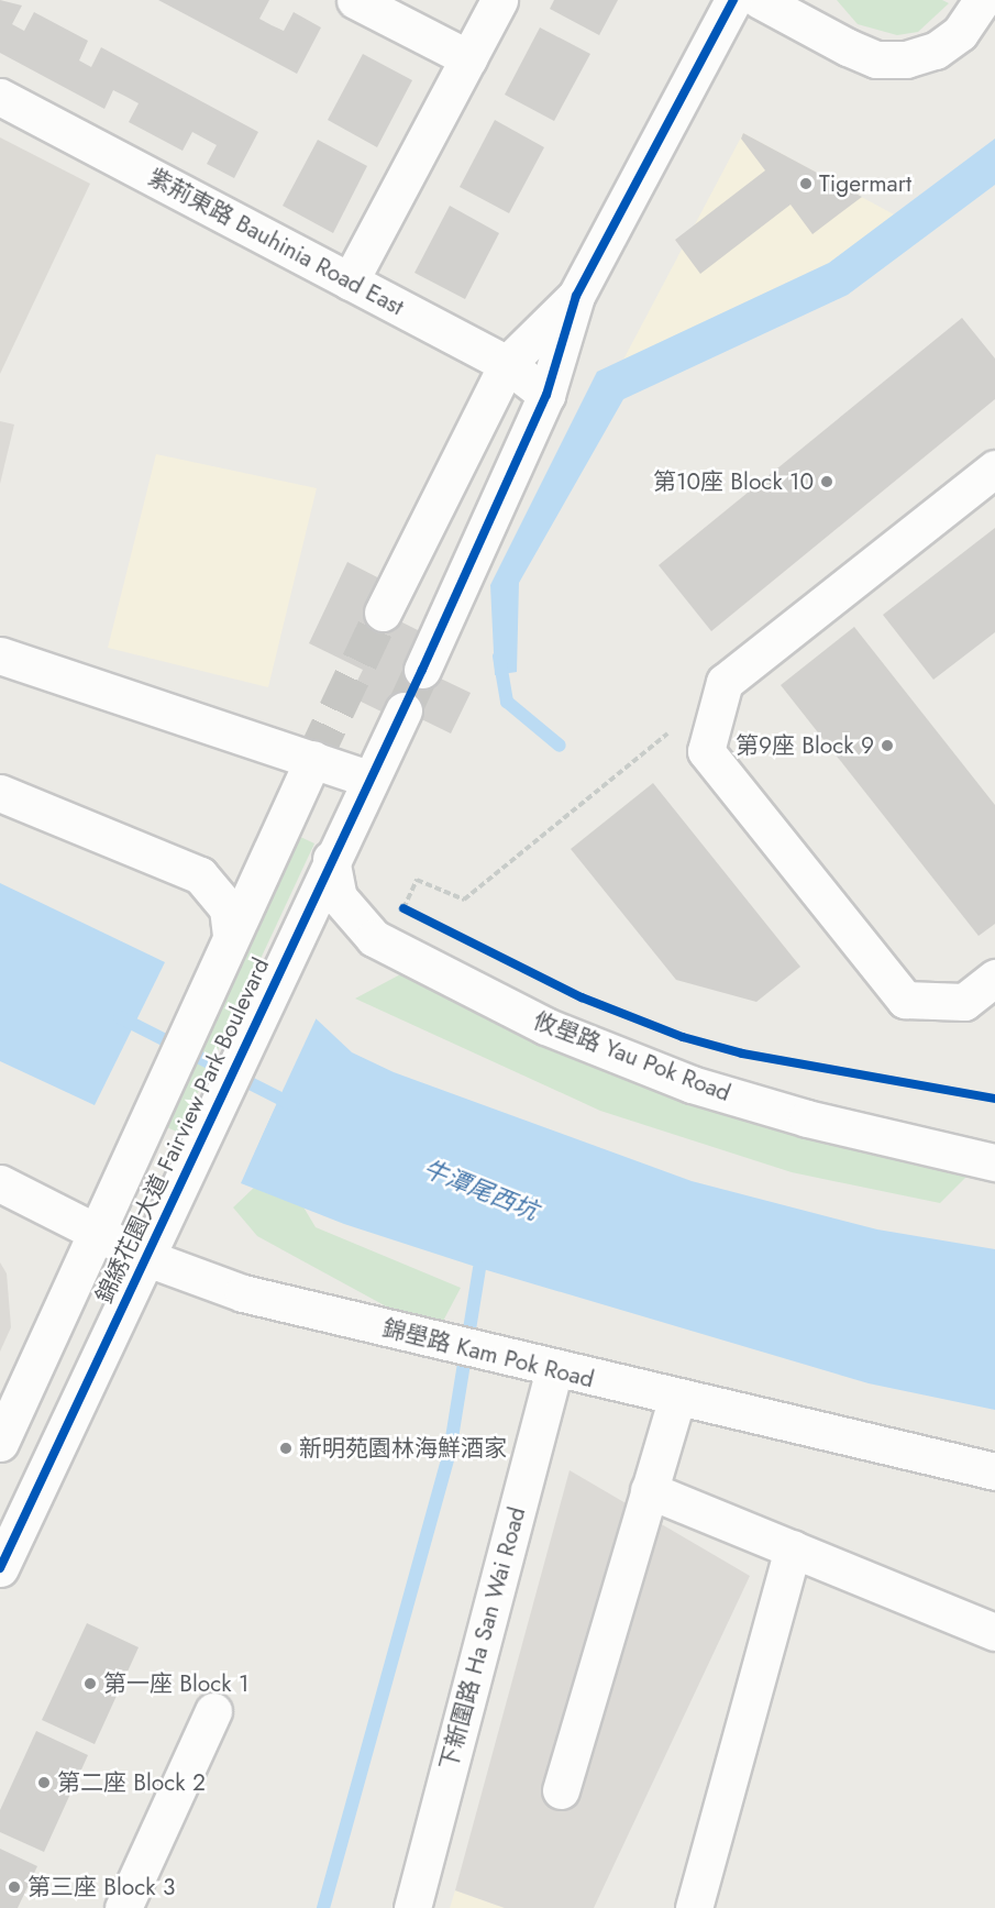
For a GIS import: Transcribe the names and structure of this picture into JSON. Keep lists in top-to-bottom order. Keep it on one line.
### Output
{"streets":{"street":["紫荊東路 Bauhinia Road East","攸壆路 Yau Pok Road","錦綉花園大道 Fairview Park Boulevard","錦壆路 Kam Pok Road","下新圍路 Ha San Wai Road"]},"crossings":[["攸壆路 Yau Pok Road","錦綉花園大道 Fairview Park Boulevard"],["錦綉花園大道 Fairview Park Boulevard","錦壆路 Kam Pok Road"],["錦壆路 Kam Pok Road","下新圍路 Ha San Wai Road"]],"water":["牛潭尾西坑"],"places":["Tigermart","第10座 Block 10","第9座 Block 9","新明苑園林海鮮酒家","第一座 Block 1","第二座 Block 2","第三座 Block 3"]}
